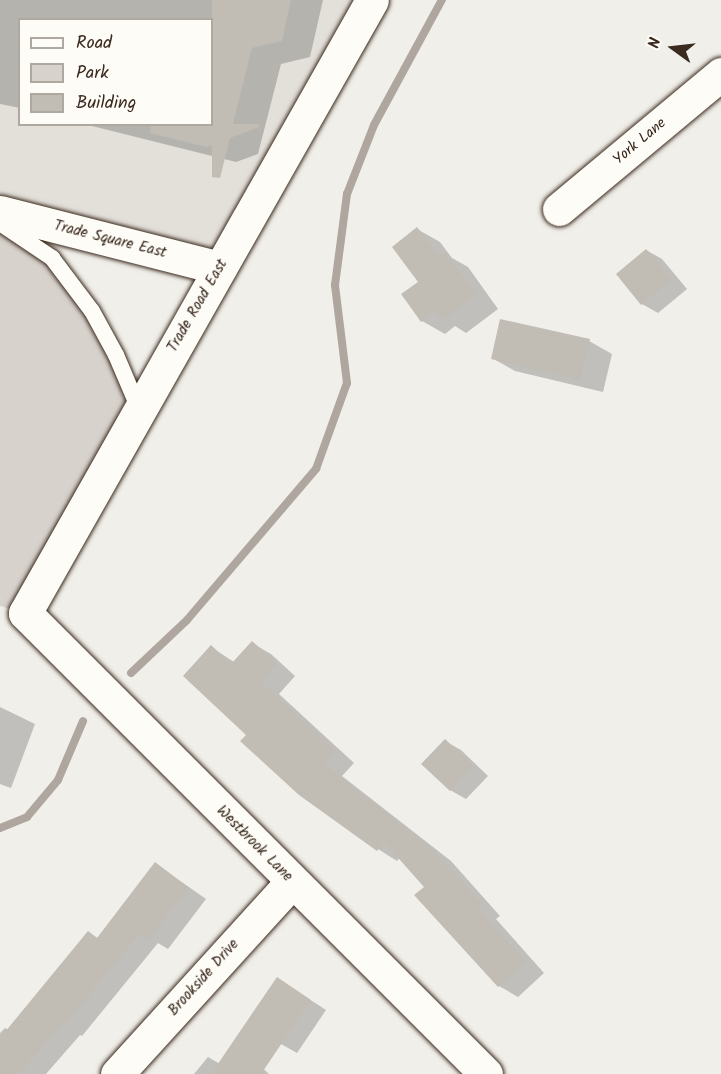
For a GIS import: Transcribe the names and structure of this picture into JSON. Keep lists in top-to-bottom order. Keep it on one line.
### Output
{"streets":{"street":["York Lane","Trade Square East","Trade Road East","Westbrook Lane","Brookside Drive"]},"crossings":[["Trade Square East","Trade Road East"],["Trade Road East","Westbrook Lane"],["Westbrook Lane","Brookside Drive"]],"legend":["Road","Park","Building"],"north":"left"}
